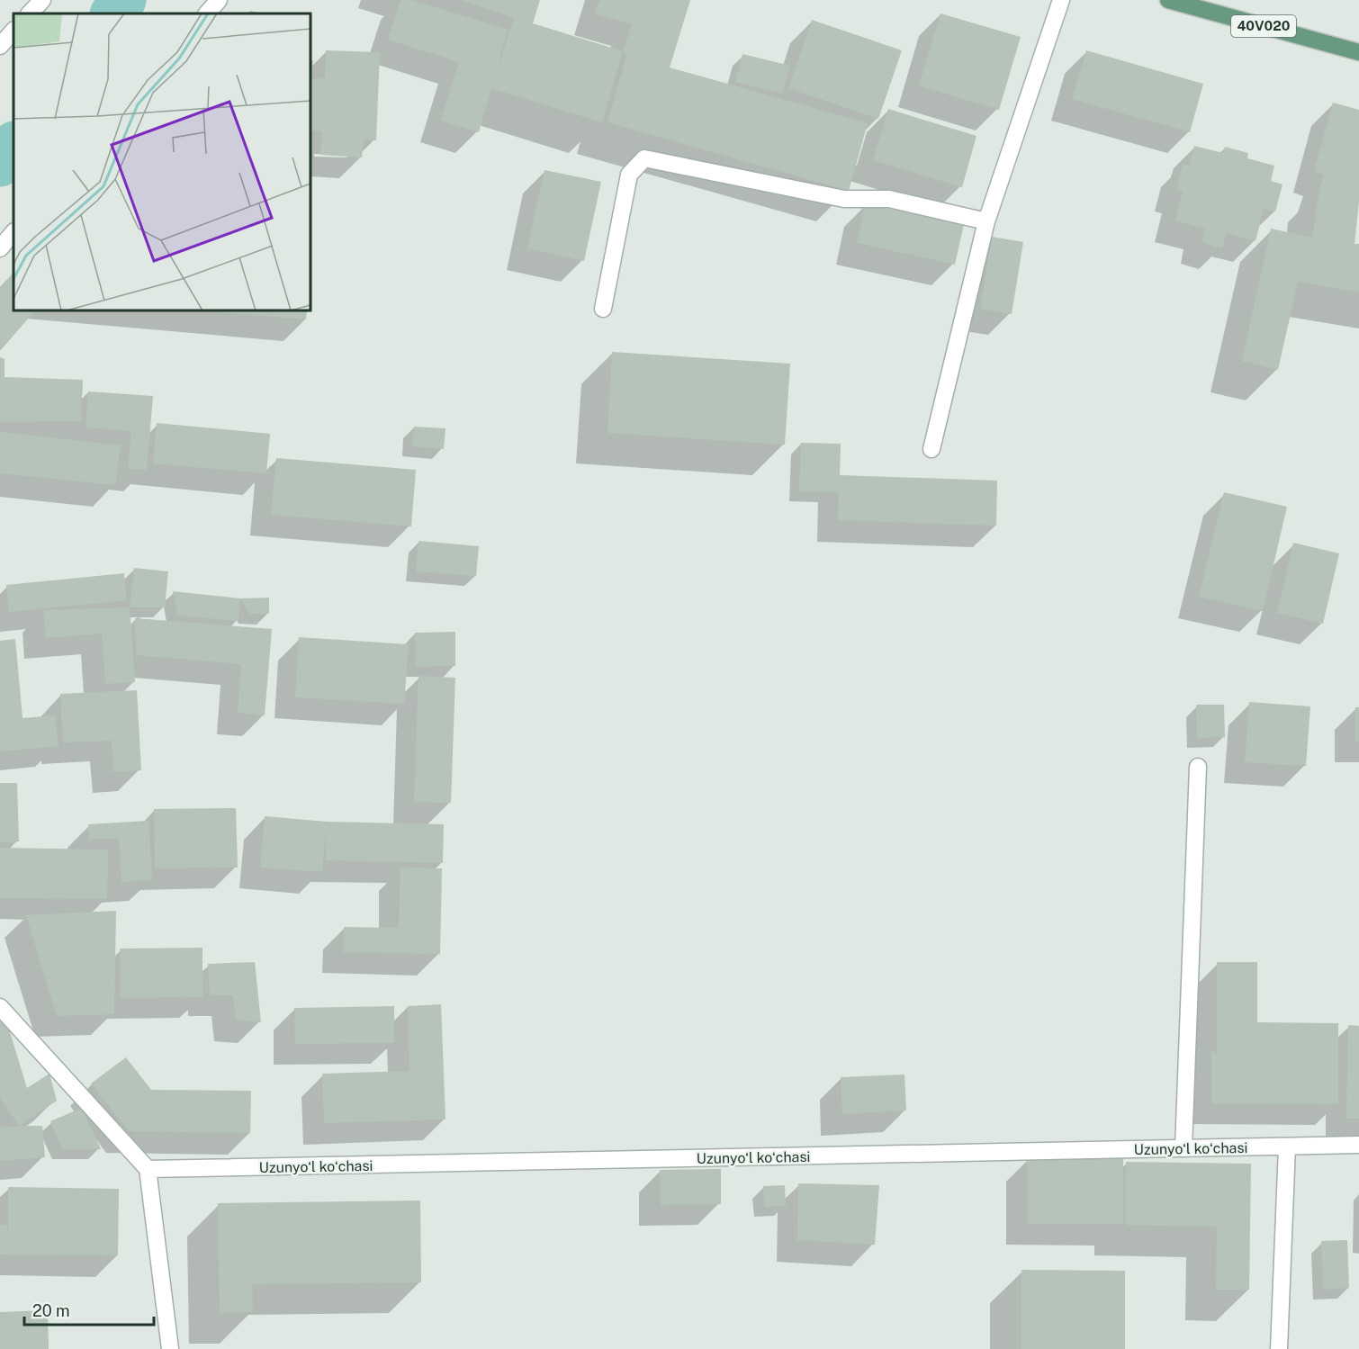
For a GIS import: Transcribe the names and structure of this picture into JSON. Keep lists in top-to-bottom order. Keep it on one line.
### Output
{"streets":{"main road":["40V020"],"street":["Uzunyoʻl koʻchasi"]},"scale_bar":"20 m"}
